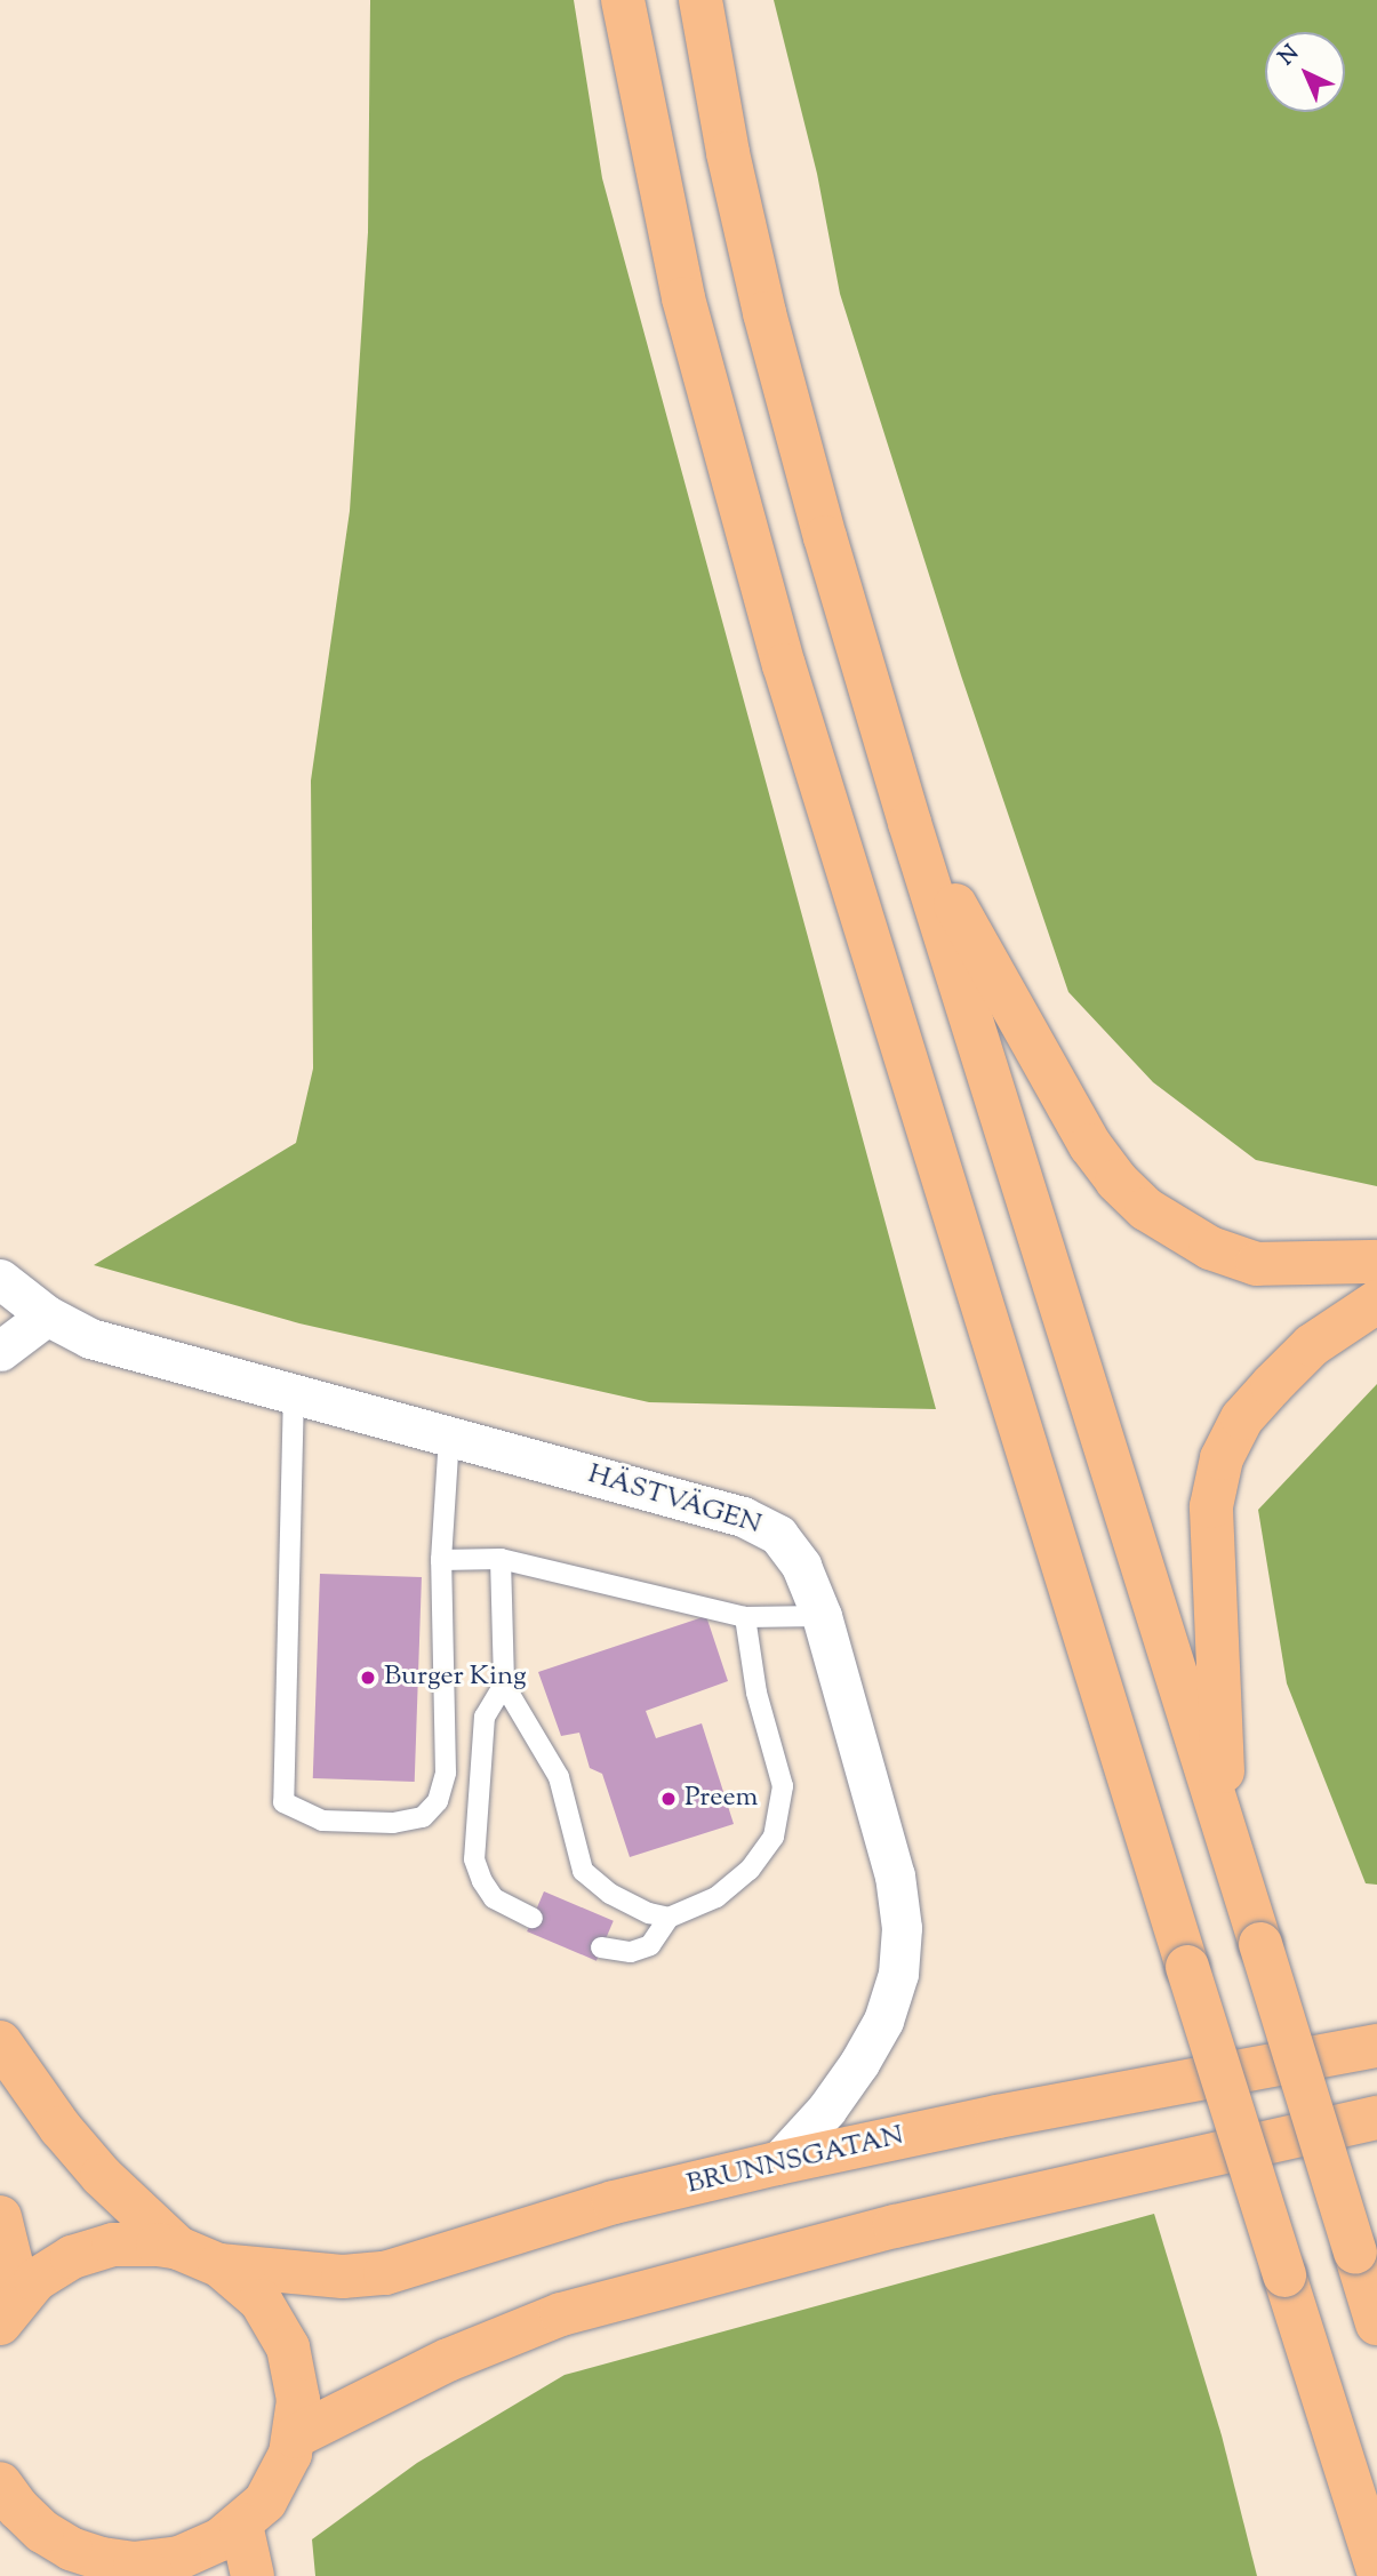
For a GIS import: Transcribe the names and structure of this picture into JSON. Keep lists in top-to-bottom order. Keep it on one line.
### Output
{"streets":{"main road":["BRUNNSGATAN"],"street":["HÄSTVÄGEN"]},"crossings":[["HÄSTVÄGEN","BRUNNSGATAN"]],"places":["Burger King","Preem"],"north":"top left"}
